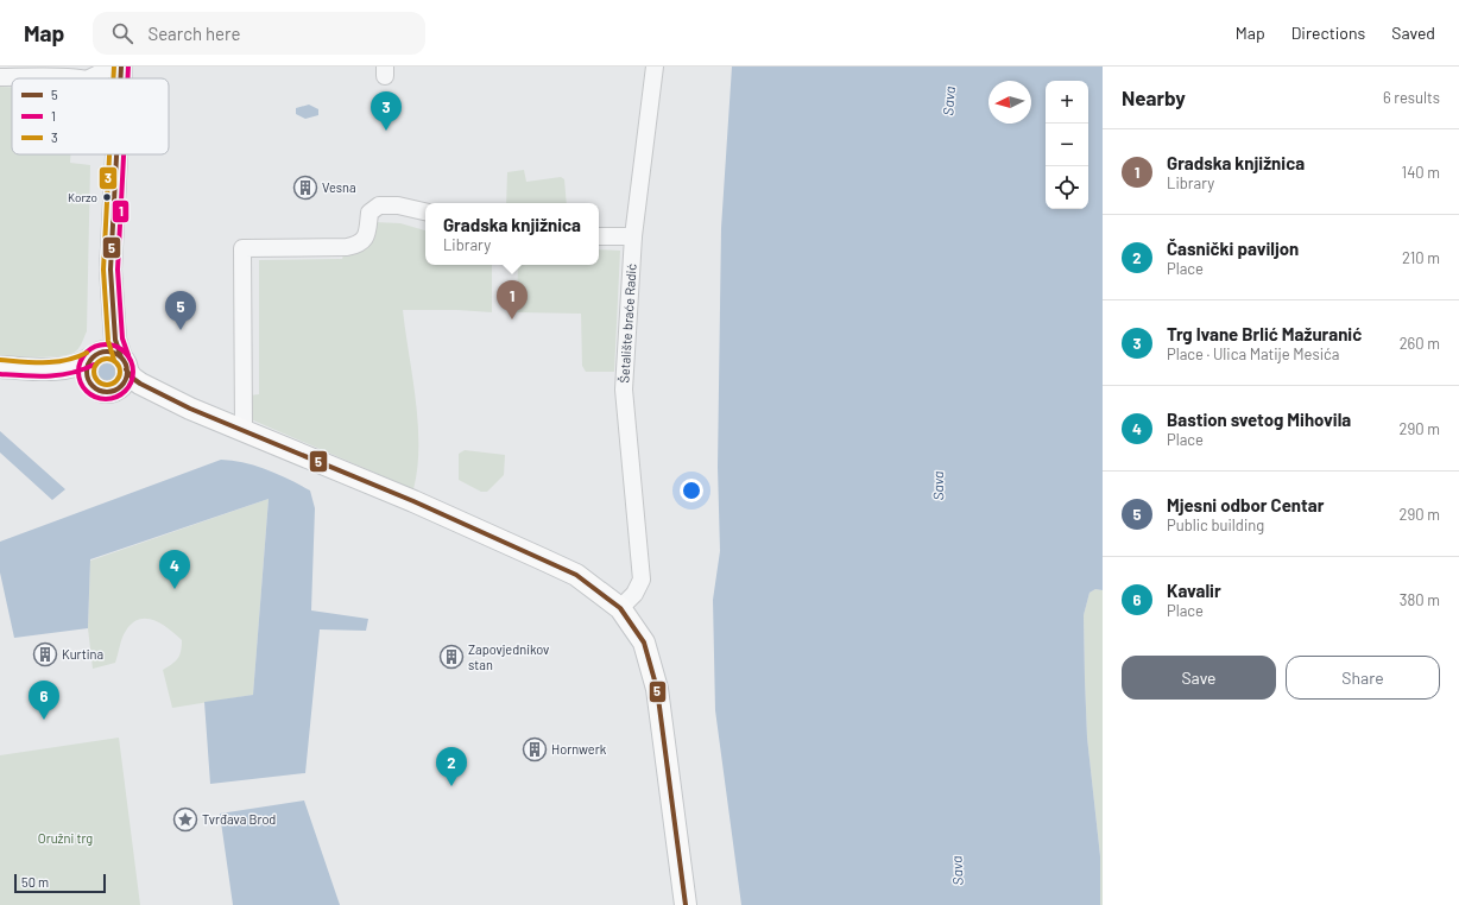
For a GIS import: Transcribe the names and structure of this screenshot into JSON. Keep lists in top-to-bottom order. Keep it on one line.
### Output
{"streets":{"street":["Šetalište braće Radić"]},"water":["Sava"],"parks":["Oružni trg"],"places":{"building":["Vesna","Kurtina","Zapovjednikov stan","Hornwerk"],"other":["Korzo"],"place":["Tvrđava Brod"]},"lines":["transit line 5","transit line 1","transit line 3"],"legend":["5","1","3"],"scale_bar":"50 m","north":"left","page":{"header":"Map","search":"Search here","nav":["Map","Directions","Saved"],"heading":["Nearby","6 results"],"map_buttons":["+","−"],"pins":["3","1","5","4","6","2"],"list":[{"mark":"1","name":"Gradska knjižnica","note":"Library","value":"140 m"},{"mark":"2","name":"Časnički paviljon","note":"Place","value":"210 m"},{"mark":"3","name":"Trg Ivane Brlić Mažuranić","note":"Place · Ulica Matije Mesića","value":"260 m"},{"mark":"4","name":"Bastion svetog Mihovila","note":"Place","value":"290 m"},{"mark":"5","name":"Mjesni odbor Centar","note":"Public building","value":"290 m"},{"mark":"6","name":"Kavalir","note":"Place","value":"380 m"}],"popup":["Gradska knjižnica","Library"],"buttons":["Save","Share"],"scale":"50 m"}}
